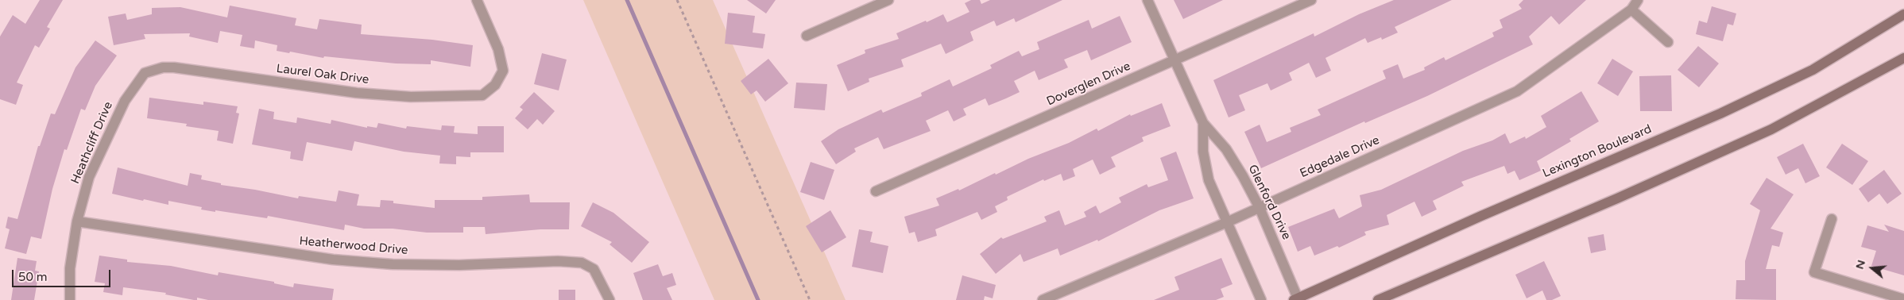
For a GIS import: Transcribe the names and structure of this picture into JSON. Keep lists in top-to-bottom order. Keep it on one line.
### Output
{"streets":{"street":["Laurel Oak Drive","Doverglen Drive","Heathcliff Drive","Lexington Boulevard","Edgedale Drive","Glenford Drive","Heatherwood Drive"]},"crossings":[["Laurel Oak Drive","Heathcliff Drive"],["Doverglen Drive","Glenford Drive"],["Heathcliff Drive","Heatherwood Drive"],["Lexington Boulevard","Glenford Drive"],["Edgedale Drive","Glenford Drive"]],"scale_bar":"50 m","north":"left"}
